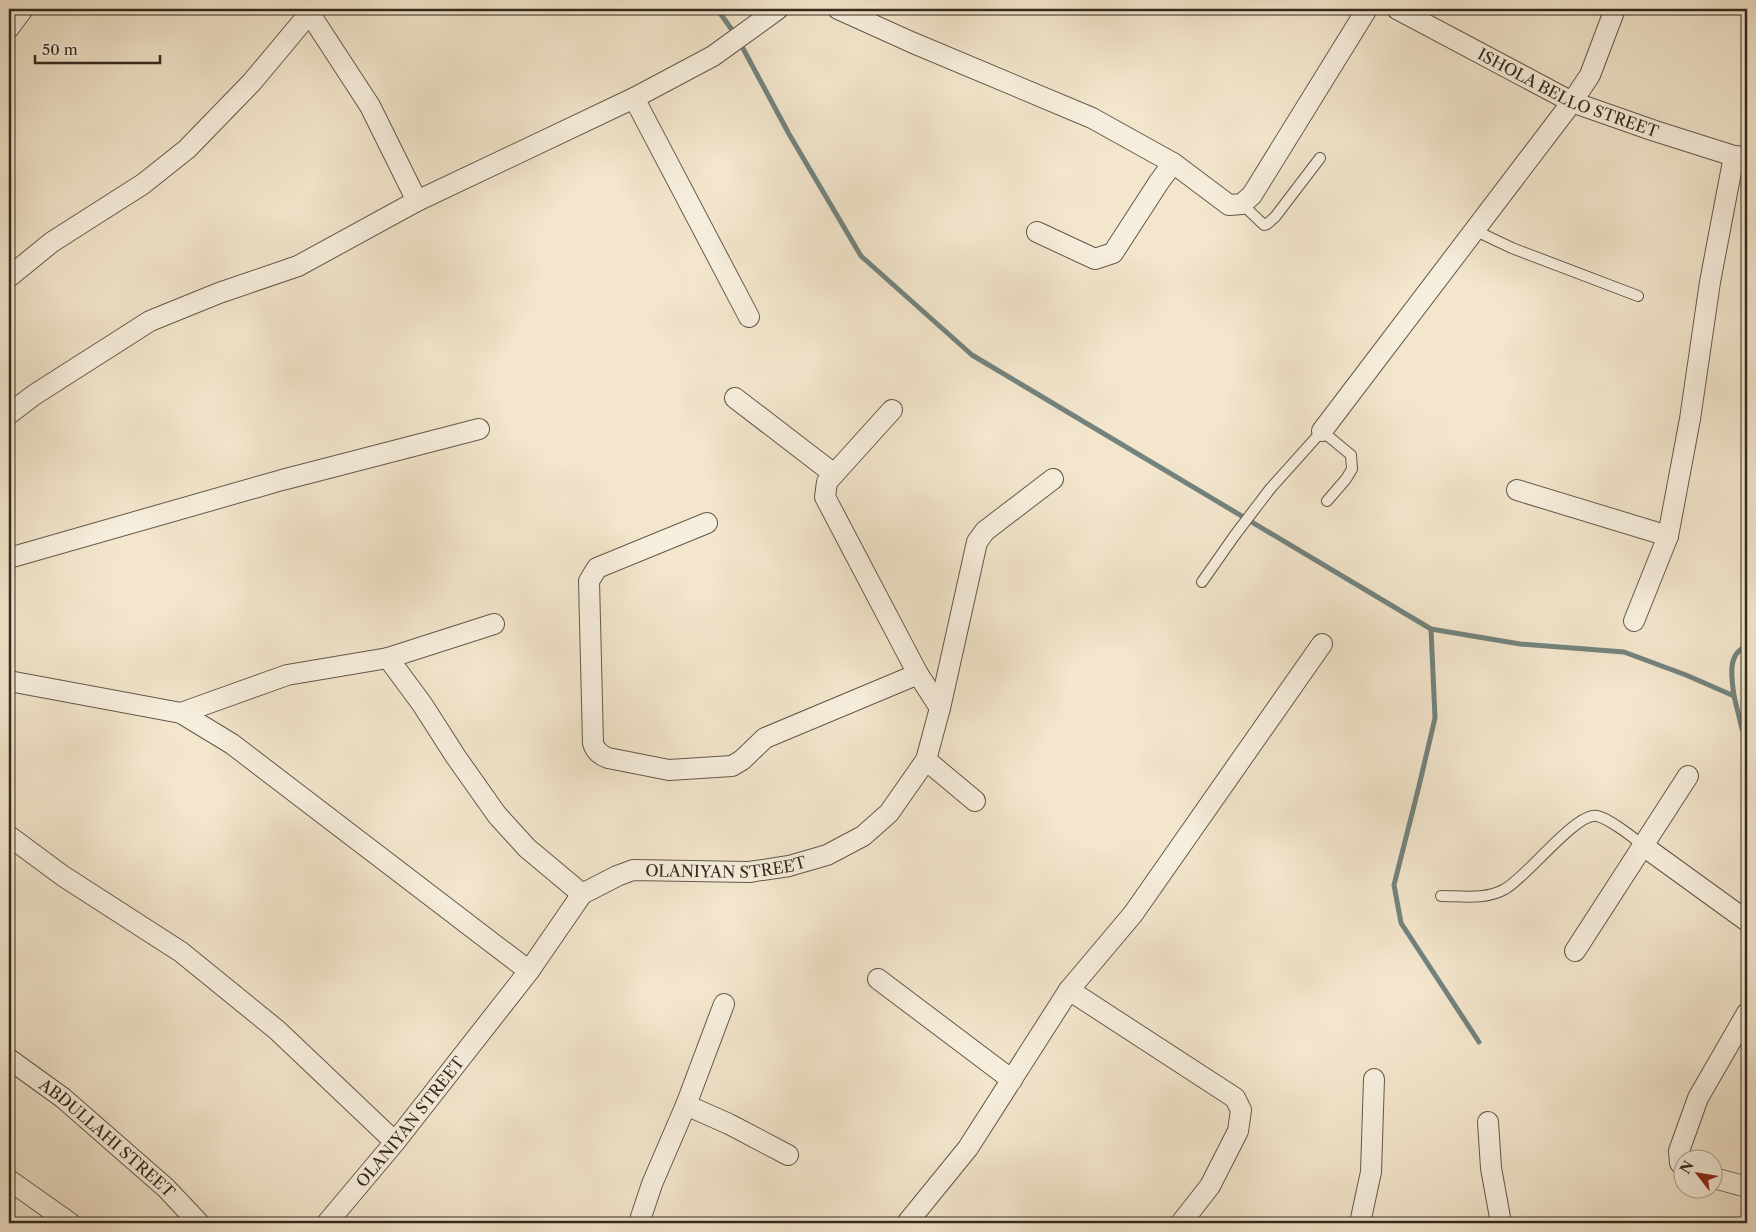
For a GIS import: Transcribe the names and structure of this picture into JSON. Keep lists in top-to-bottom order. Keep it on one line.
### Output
{"streets":{"street":["ISHOLA BELLO STREET","OLANIYAN STREET","ABDULLAHI STREET"]},"scale_bar":"50 m","north":"top left"}
